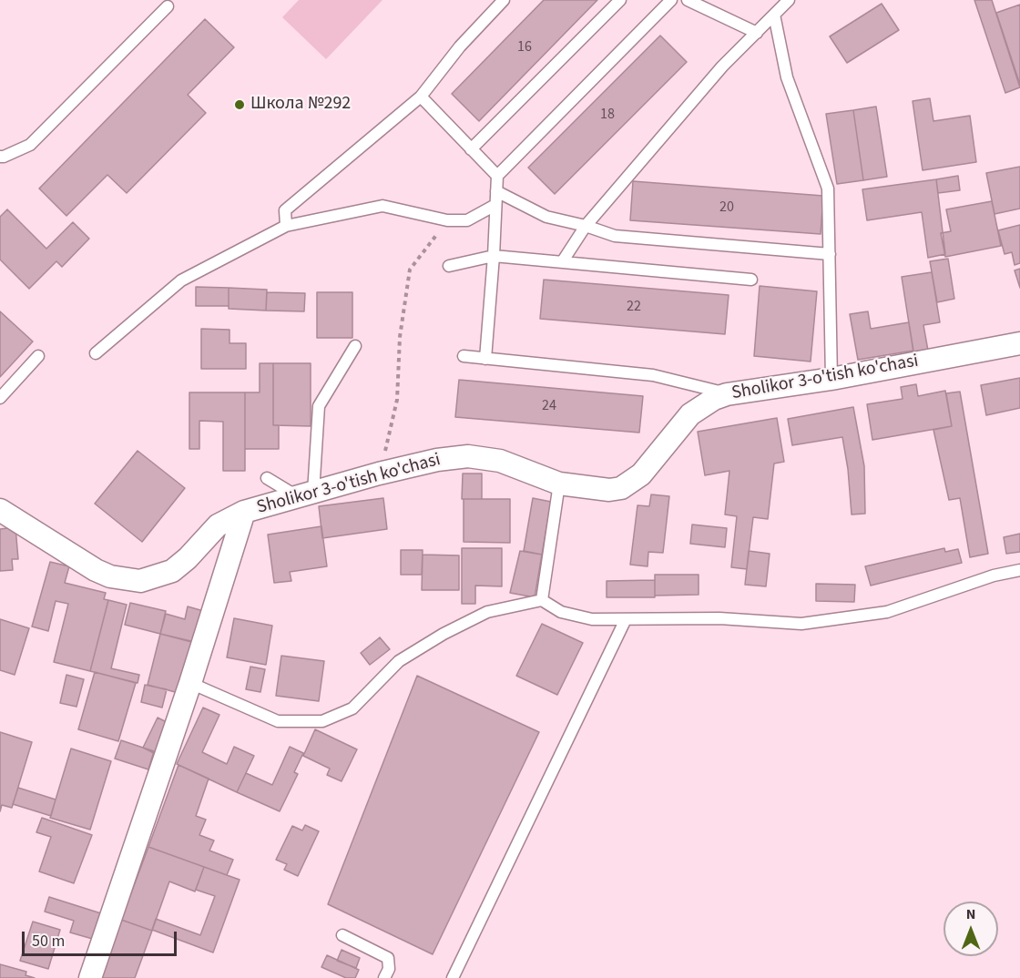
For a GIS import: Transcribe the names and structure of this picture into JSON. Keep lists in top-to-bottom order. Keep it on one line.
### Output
{"streets":{"street":["Sholikor 3-o'tish ko'chasi"]},"places":["Школа №292"],"house_numbers":["16","18","20","22","24"],"scale_bar":"50 m","north":"top"}
